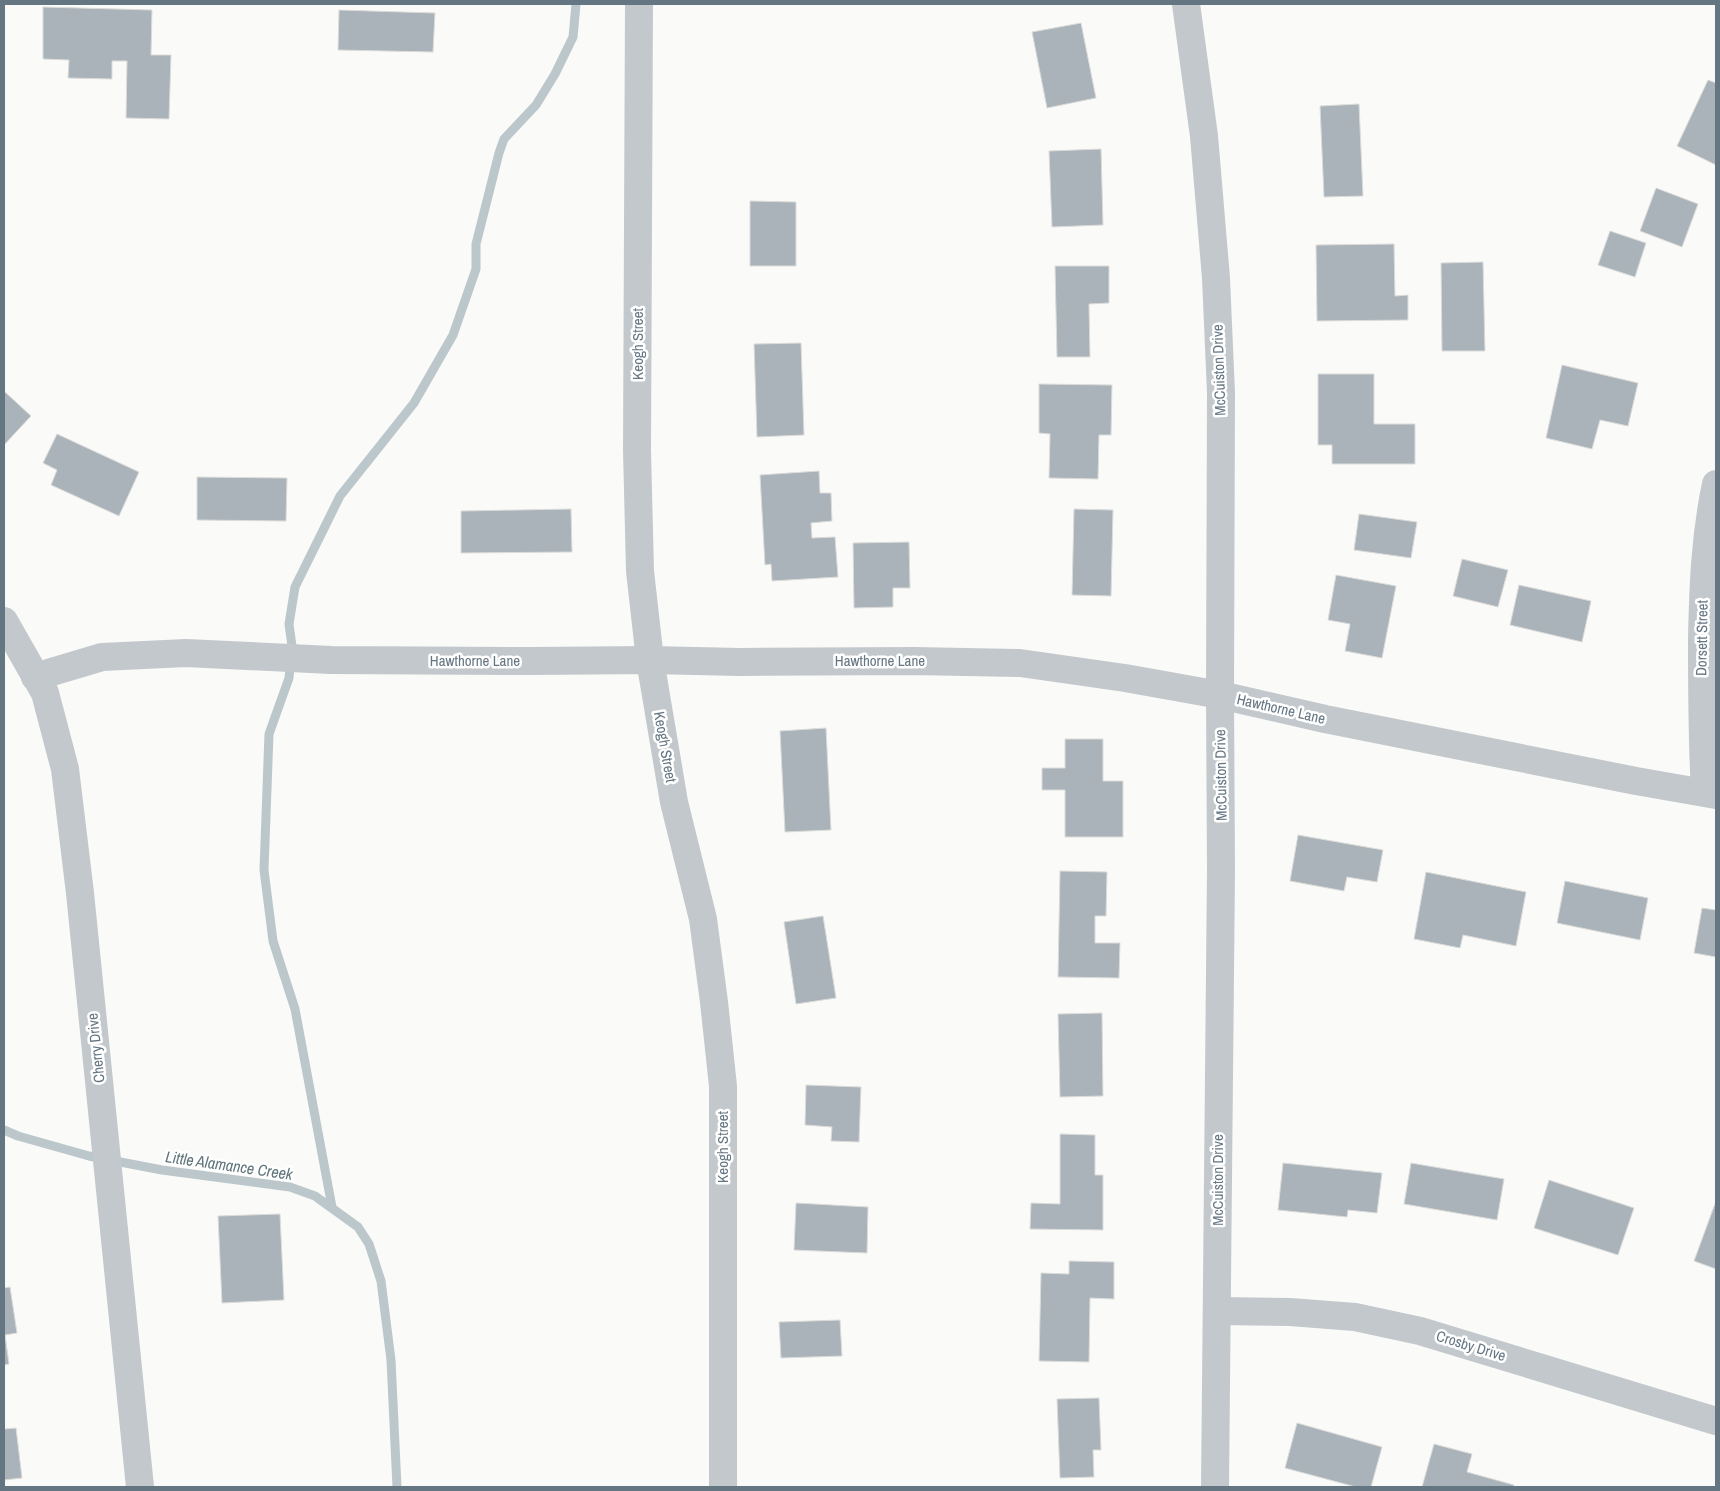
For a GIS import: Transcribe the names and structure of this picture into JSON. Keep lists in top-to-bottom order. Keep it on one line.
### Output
{"streets":{"street":["Keogh Street","McCuiston Drive","Dorsett Street","Hawthorne Lane","Cherry Drive","Crosby Drive"]},"crossings":[["Keogh Street","Hawthorne Lane"],["McCuiston Drive","Hawthorne Lane"],["McCuiston Drive","Crosby Drive"],["Dorsett Street","Hawthorne Lane"],["Hawthorne Lane","Cherry Drive"]],"water":["Little Alamance Creek"]}
